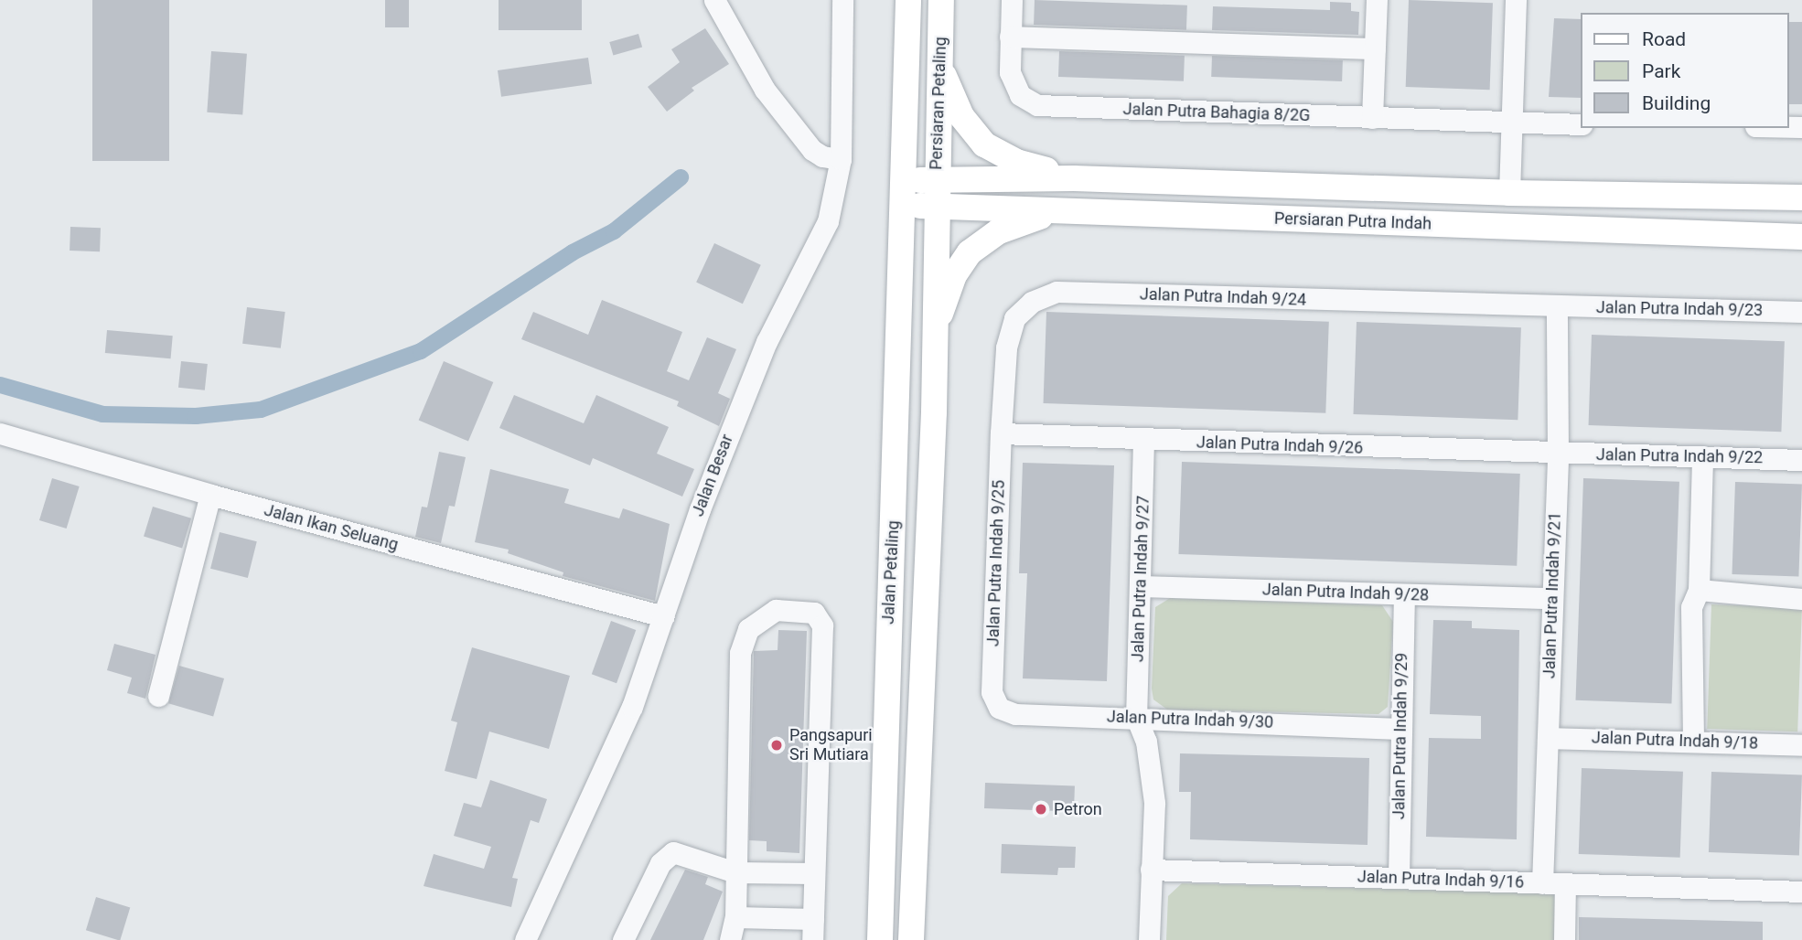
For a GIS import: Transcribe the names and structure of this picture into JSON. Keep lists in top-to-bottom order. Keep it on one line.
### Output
{"streets":{"main road":["Persiaran Petaling","Persiaran Putra Indah","Jalan Petaling"],"street":["Jalan Putra Bahagia 8/2G","Jalan Putra Indah 9/24","Jalan Putra Indah 9/23","Jalan Putra Indah 9/26","Jalan Putra Indah 9/22","Jalan Besar","Jalan Ikan Seluang","Jalan Putra Indah 9/25","Jalan Putra Indah 9/27","Jalan Putra Indah 9/28","Jalan Putra Indah 9/21","Jalan Putra Indah 9/30","Jalan Putra Indah 9/29","Jalan Putra Indah 9/18","Jalan Putra Indah 9/16"]},"crossings":[["Persiaran Petaling","Persiaran Putra Indah"],["Persiaran Petaling","Jalan Petaling"],["Persiaran Putra Indah","Jalan Petaling"],["Jalan Putra Indah 9/24","Jalan Putra Indah 9/23"],["Jalan Putra Indah 9/24","Jalan Putra Indah 9/26"],["Jalan Putra Indah 9/24","Jalan Putra Indah 9/25"],["Jalan Putra Indah 9/24","Jalan Putra Indah 9/21"],["Jalan Putra Indah 9/23","Jalan Putra Indah 9/21"],["Jalan Putra Indah 9/26","Jalan Putra Indah 9/22"],["Jalan Putra Indah 9/26","Jalan Putra Indah 9/25"],["Jalan Putra Indah 9/26","Jalan Putra Indah 9/27"],["Jalan Putra Indah 9/26","Jalan Putra Indah 9/21"],["Jalan Putra Indah 9/22","Jalan Putra Indah 9/21"],["Jalan Besar","Jalan Ikan Seluang"],["Jalan Putra Indah 9/25","Jalan Putra Indah 9/30"],["Jalan Putra Indah 9/27","Jalan Putra Indah 9/28"],["Jalan Putra Indah 9/27","Jalan Putra Indah 9/30"],["Jalan Putra Indah 9/27","Jalan Putra Indah 9/16"],["Jalan Putra Indah 9/28","Jalan Putra Indah 9/21"],["Jalan Putra Indah 9/28","Jalan Putra Indah 9/29"],["Jalan Putra Indah 9/21","Jalan Putra Indah 9/18"],["Jalan Putra Indah 9/21","Jalan Putra Indah 9/16"],["Jalan Putra Indah 9/30","Jalan Putra Indah 9/29"],["Jalan Putra Indah 9/29","Jalan Putra Indah 9/16"]],"places":["Pangsapuri Sri Mutiara","Petron"],"legend":["Road","Park","Building"]}
